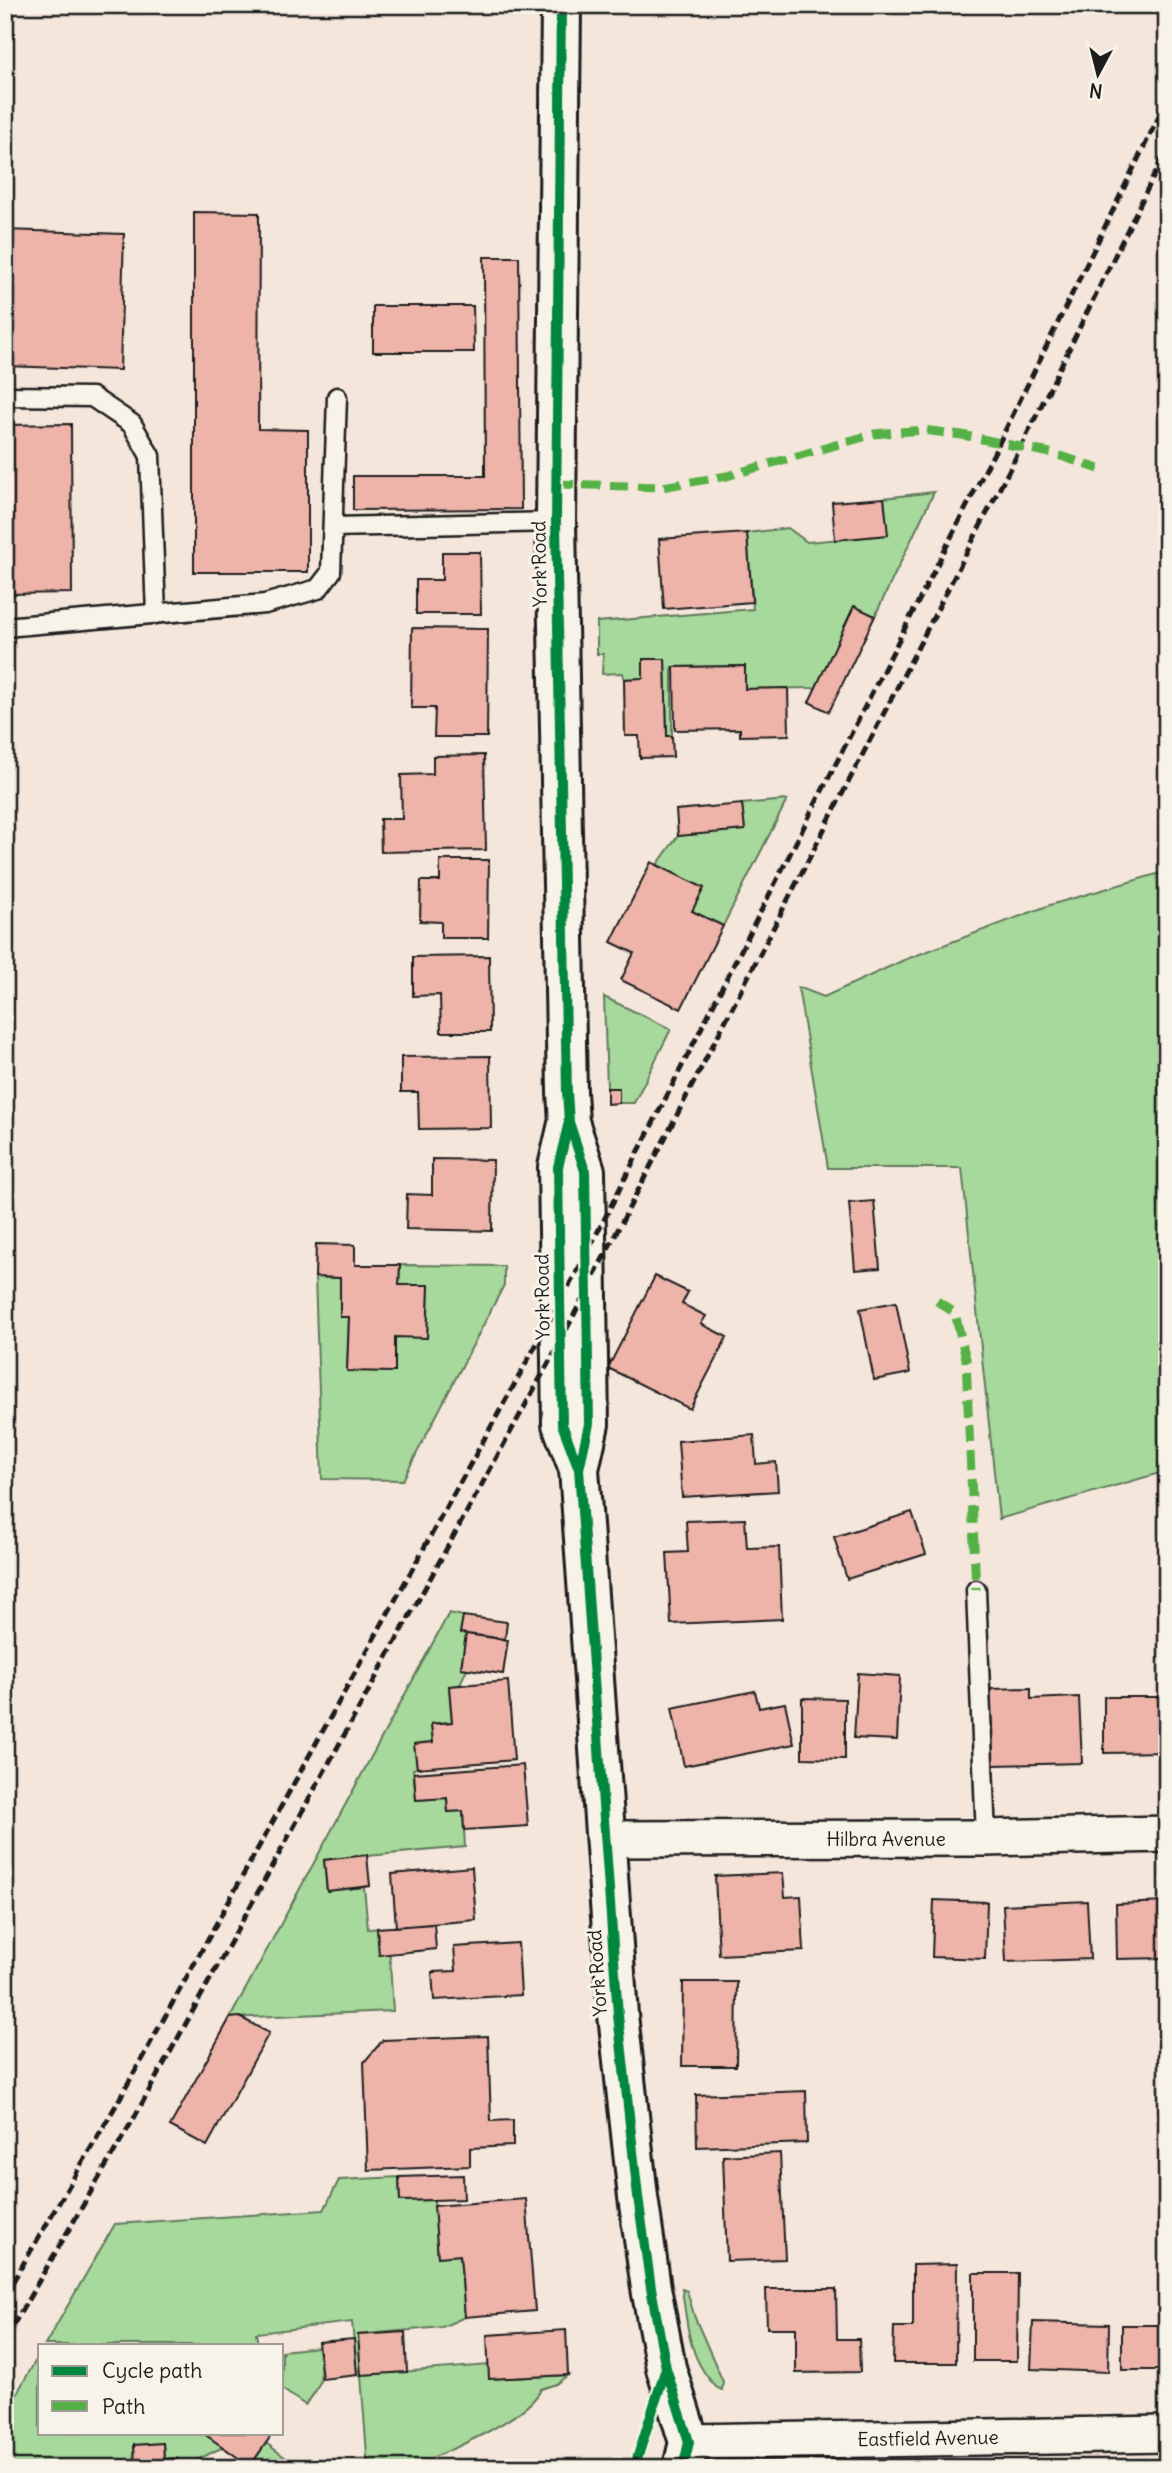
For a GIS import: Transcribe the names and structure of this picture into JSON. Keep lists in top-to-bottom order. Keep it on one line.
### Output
{"streets":{"street":["York Road","Hilbra Avenue","Eastfield Avenue"]},"crossings":[["York Road","Hilbra Avenue"],["York Road","Eastfield Avenue"]],"legend":["Cycle path","Path"],"north":"bottom"}
